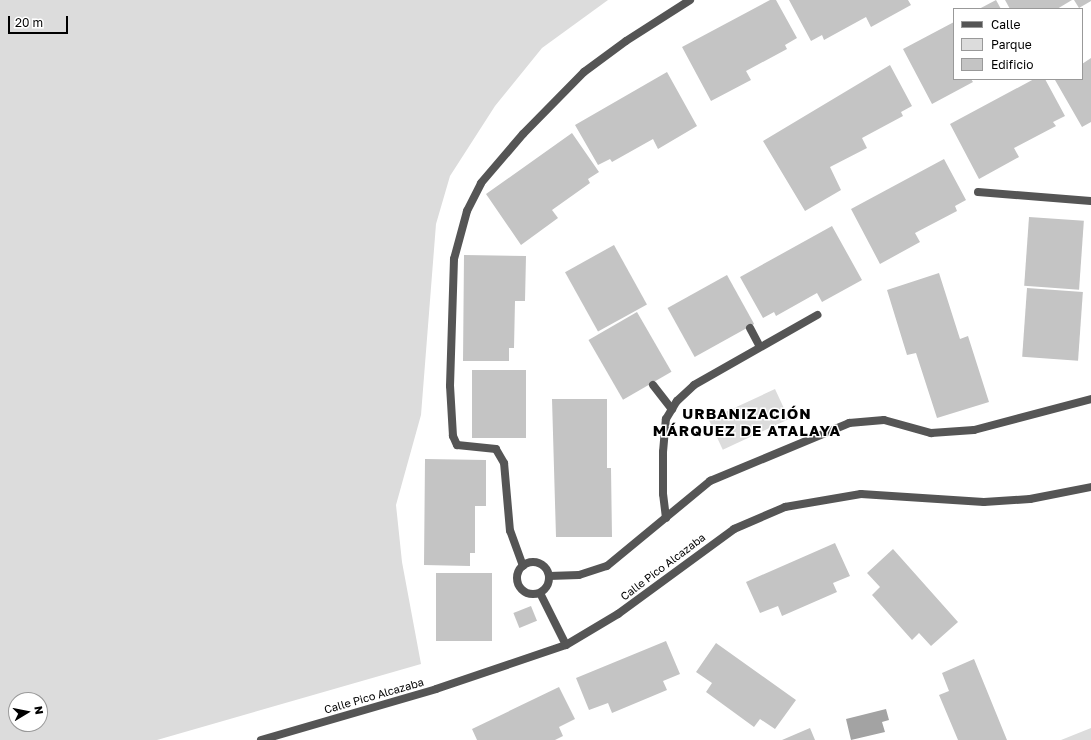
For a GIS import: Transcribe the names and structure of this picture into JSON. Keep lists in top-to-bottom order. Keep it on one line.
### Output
{"streets":{"street":["Calle Pico Alcazaba"]},"districts":["URBANIZACIÓN MÁRQUEZ DE ATALAYA"],"legend":["Calle","Parque","Edificio"],"scale_bar":"20 m","north":"right"}
